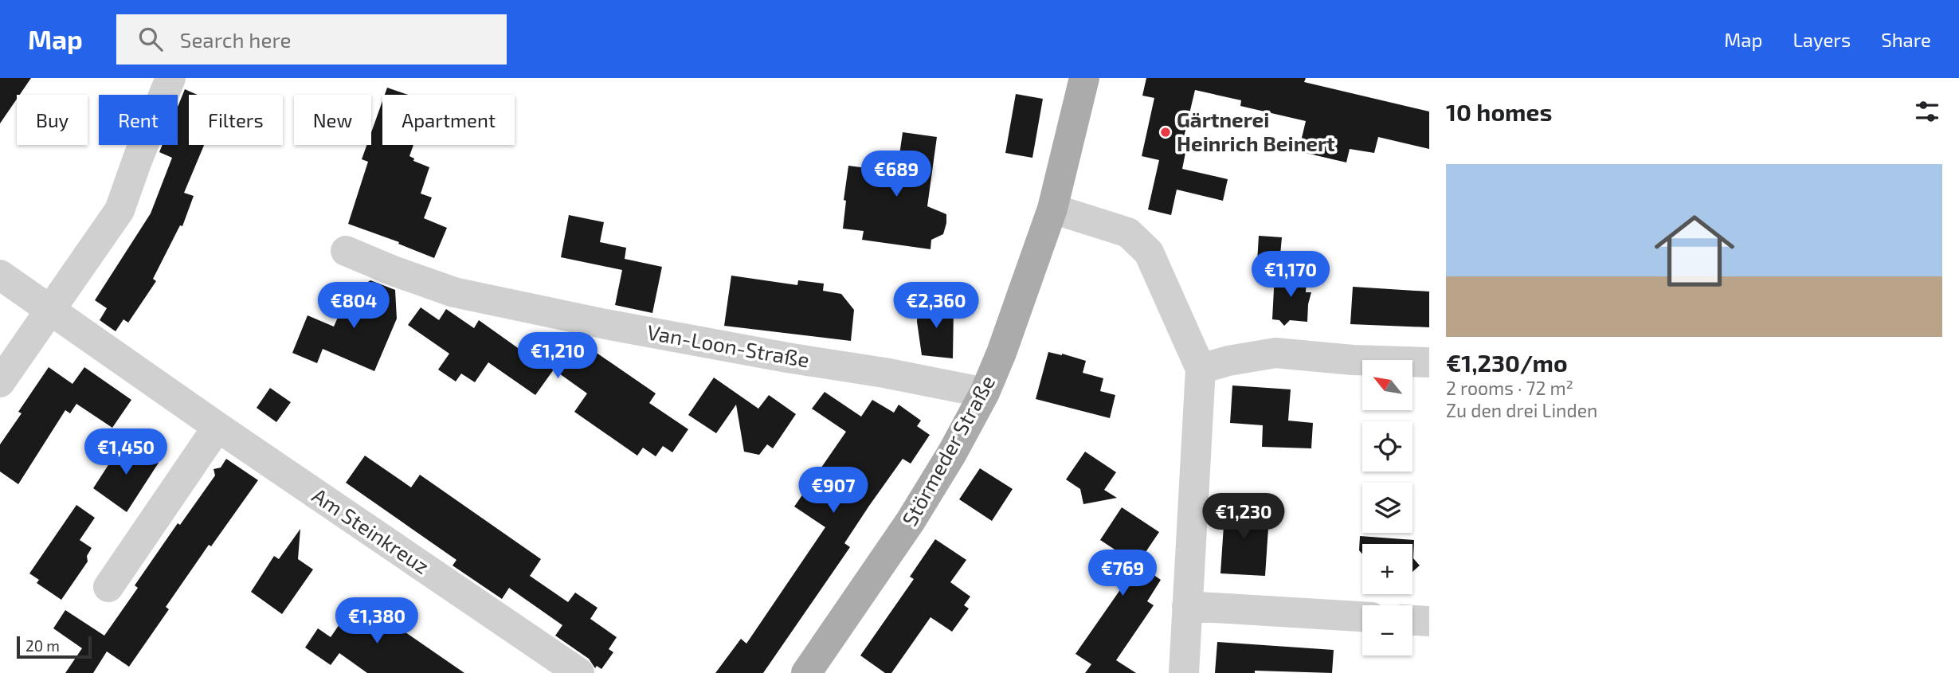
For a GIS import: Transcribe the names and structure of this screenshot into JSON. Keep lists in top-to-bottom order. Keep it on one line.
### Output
{"streets":{"main road":["Störmeder Straße"],"street":["Van-Loon-Straße","Am Steinkreuz"]},"crossings":[["Van-Loon-Straße","Störmeder Straße"]],"places":["Gärtnerei Heinrich Beinert"],"scale_bar":"20 m","north":"top left","page":{"header":"Map","search":"Search here","nav":["Map","Layers","Share"],"heading":"10 homes","chip":["Buy","Rent","Filters","New","Apartment"],"list":[{"name":"€1,230/mo","note":"2 rooms · 72 m² · Zu den drei Linden"}],"price":["€689","€1,170","€804","€2,360","€1,210","€1,450","€907","€1,230","€769","€1,380"],"map_buttons":["+","−"],"scale":"20 m"}}
